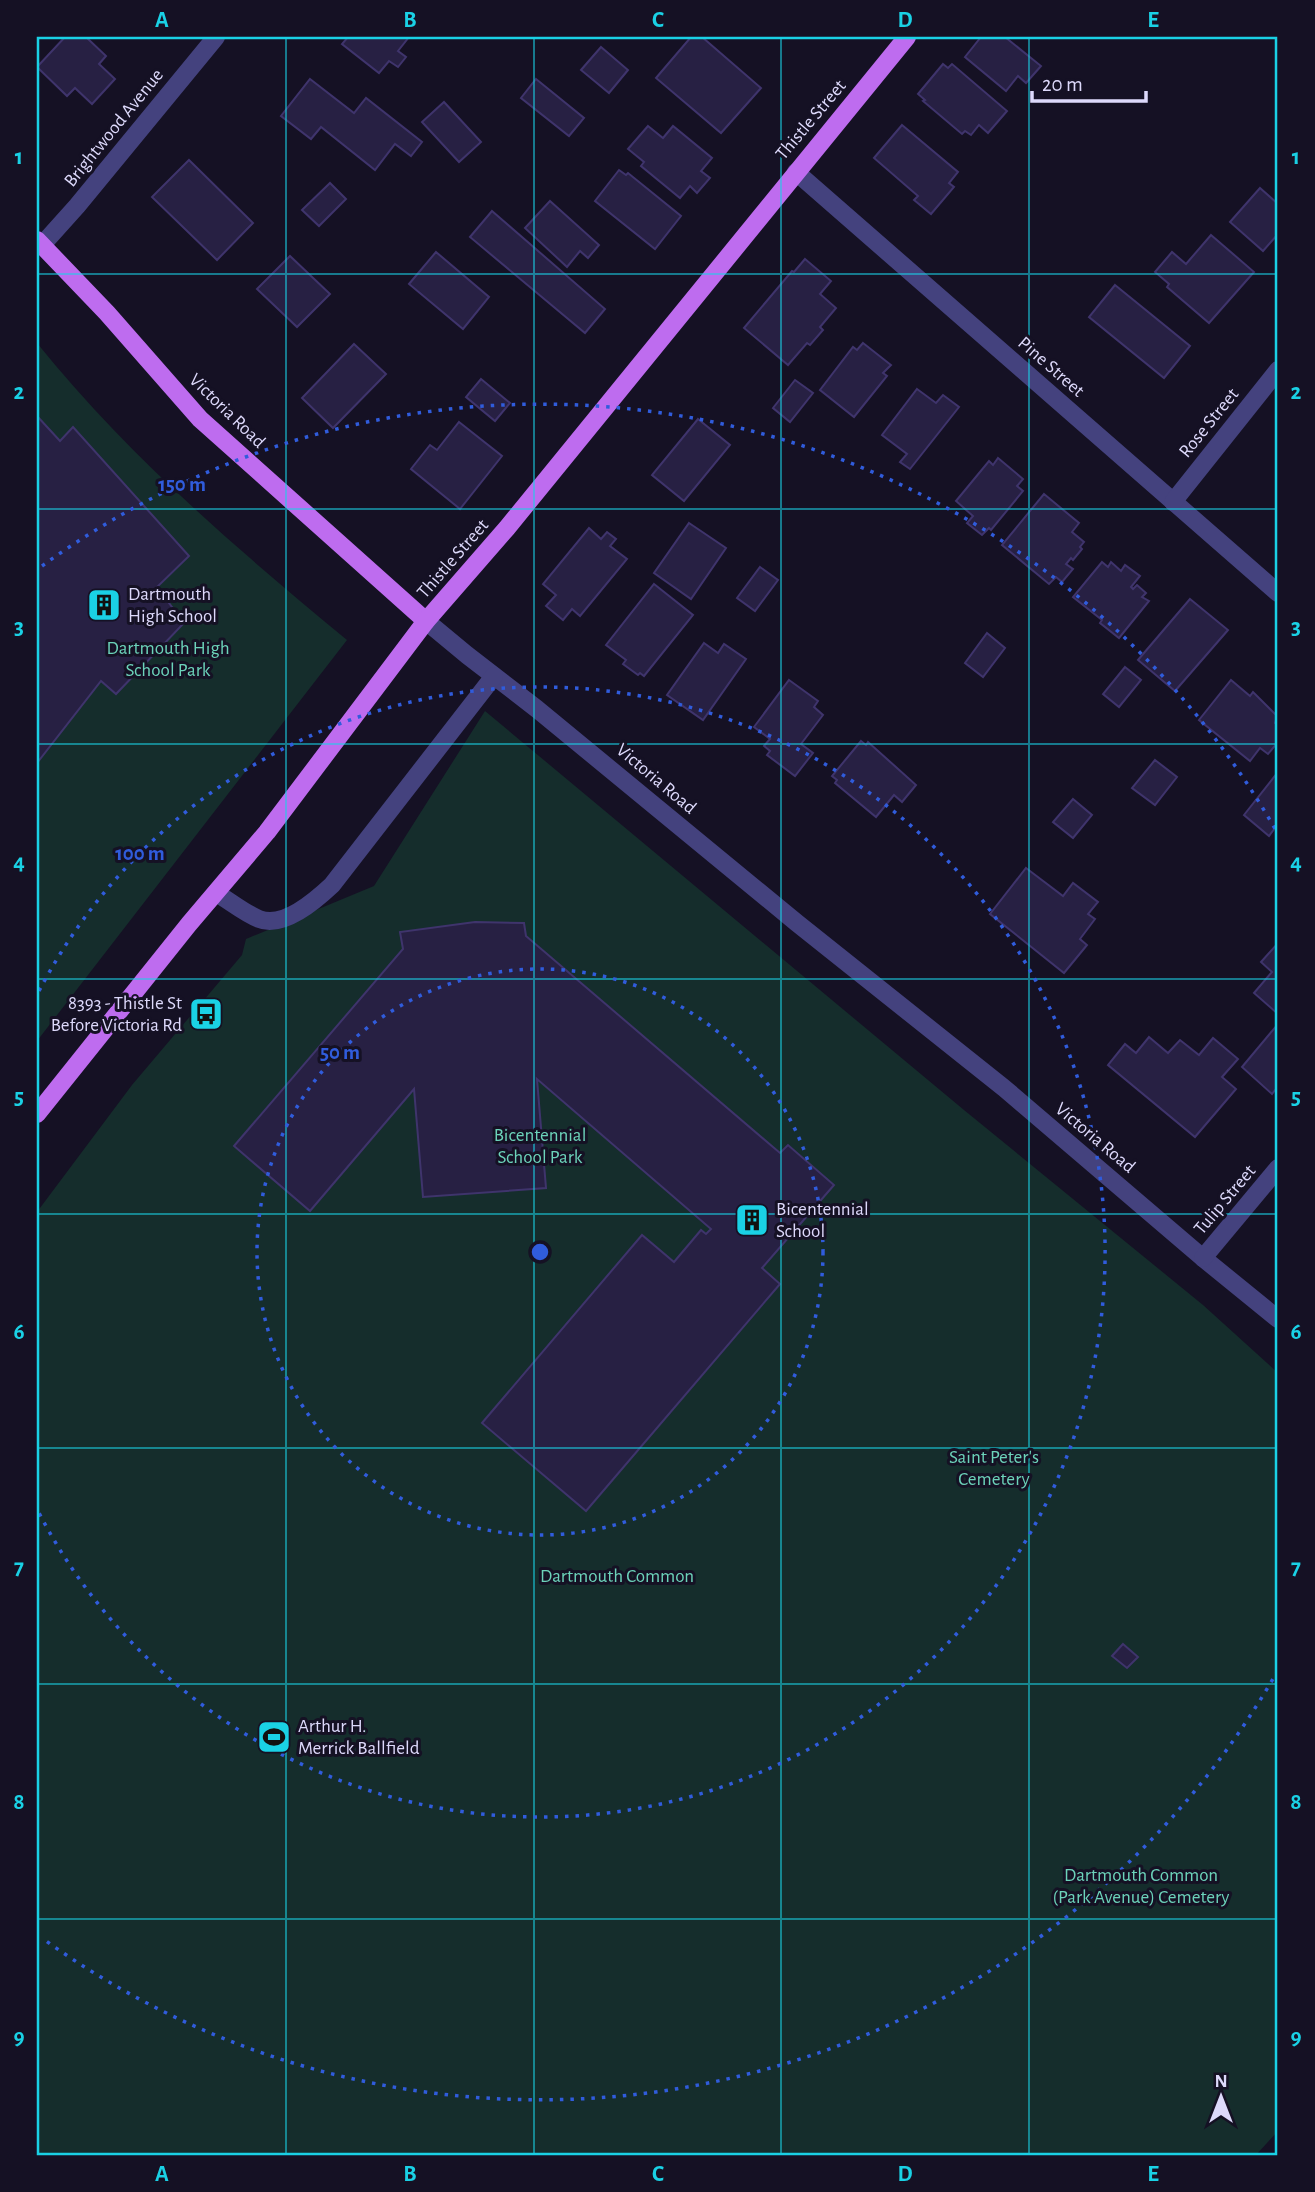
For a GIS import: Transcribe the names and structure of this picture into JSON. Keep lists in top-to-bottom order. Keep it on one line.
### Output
{"streets":{"main road":["Thistle Street","Victoria Road"],"street":["Brightwood Avenue","Pine Street","Rose Street","Tulip Street"]},"crossings":[["Thistle Street","Pine Street"],["Thistle Street","Victoria Road"],["Brightwood Avenue","Victoria Road"],["Pine Street","Rose Street"],["Victoria Road","Tulip Street"]],"parks":["Dartmouth High School Park","Bicentennial School Park","Saint Peter's Cemetery","Dartmouth Common","Dartmouth Common (Park Avenue) Cemetery"],"places":{"building":["Dartmouth High School","Bicentennial School"],"bus stop":["8393 - Thistle St Before Victoria Rd"],"sports":["Arthur H. Merrick Ballfield"]},"scale_bar":"20 m","north":"top","grid":{"columns":["A","B","C","D","E"],"rows":["1","2","3","4","5","6","7","8","9"]},"rings":["150 m","100 m","50 m"]}
